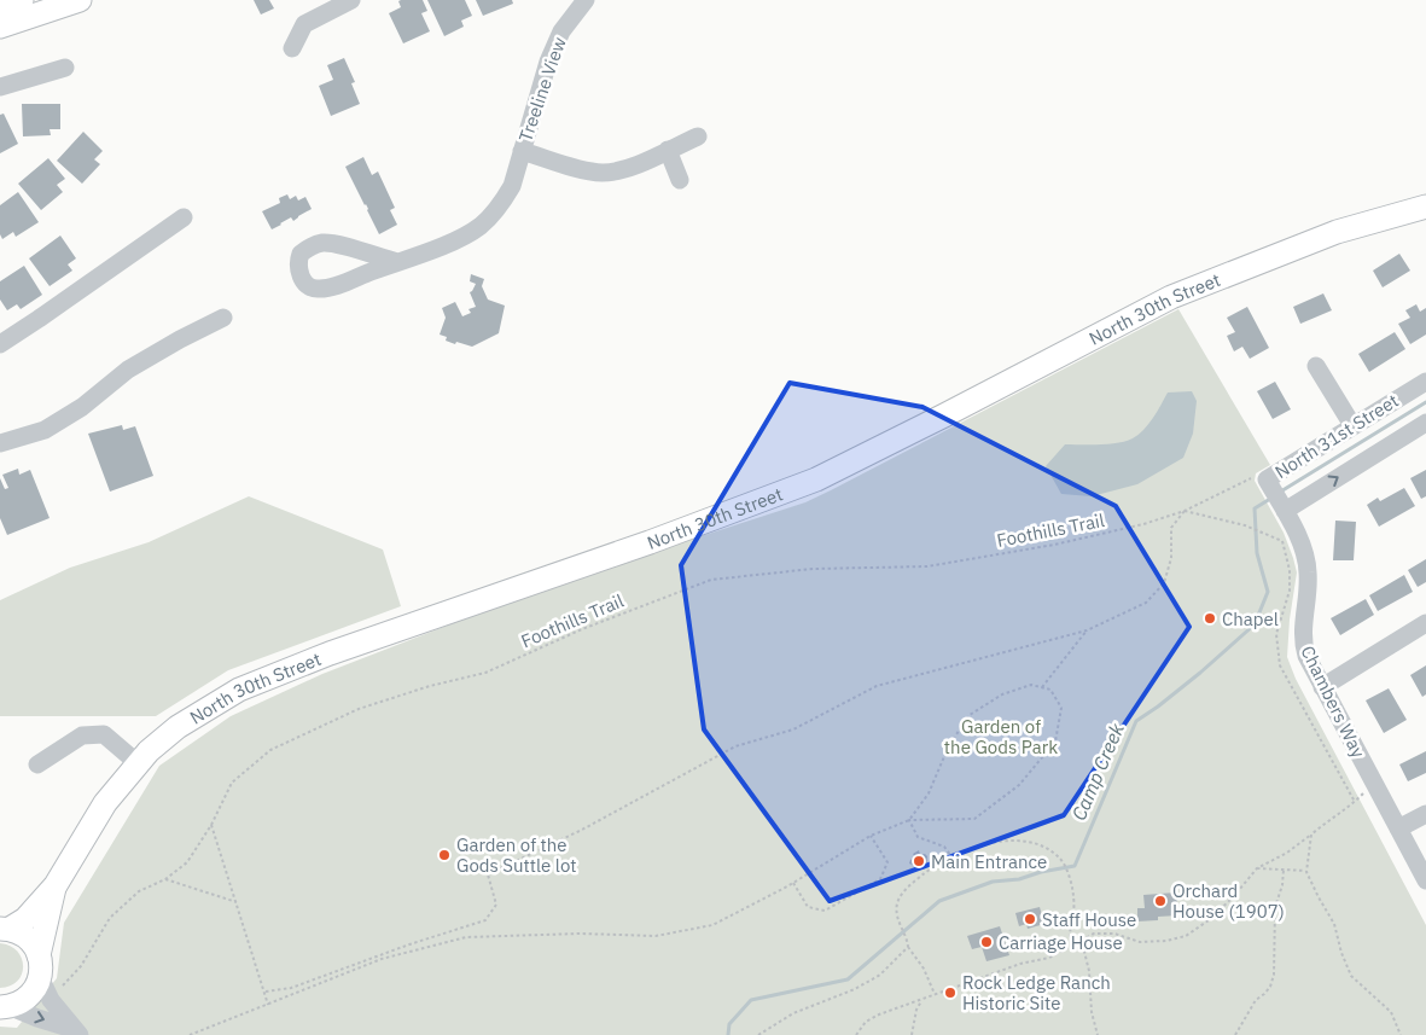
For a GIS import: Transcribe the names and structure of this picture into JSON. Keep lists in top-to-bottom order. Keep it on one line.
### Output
{"streets":{"main road":["North 30th Street"],"street":["Treeline View","North 31st Street","Chambers Way"],"path":["Foothills Trail"]},"crossings":[["North 31st Street","Foothills Trail"],["North 31st Street","Chambers Way"]],"water":["Camp Creek"],"parks":["Garden of the Gods Park"],"places":["Chapel","Garden of the Gods Suttle lot","Main Entrance","Orchard House (1907)","Staff House","Carriage House","Rock Ledge Ranch Historic Site"]}
